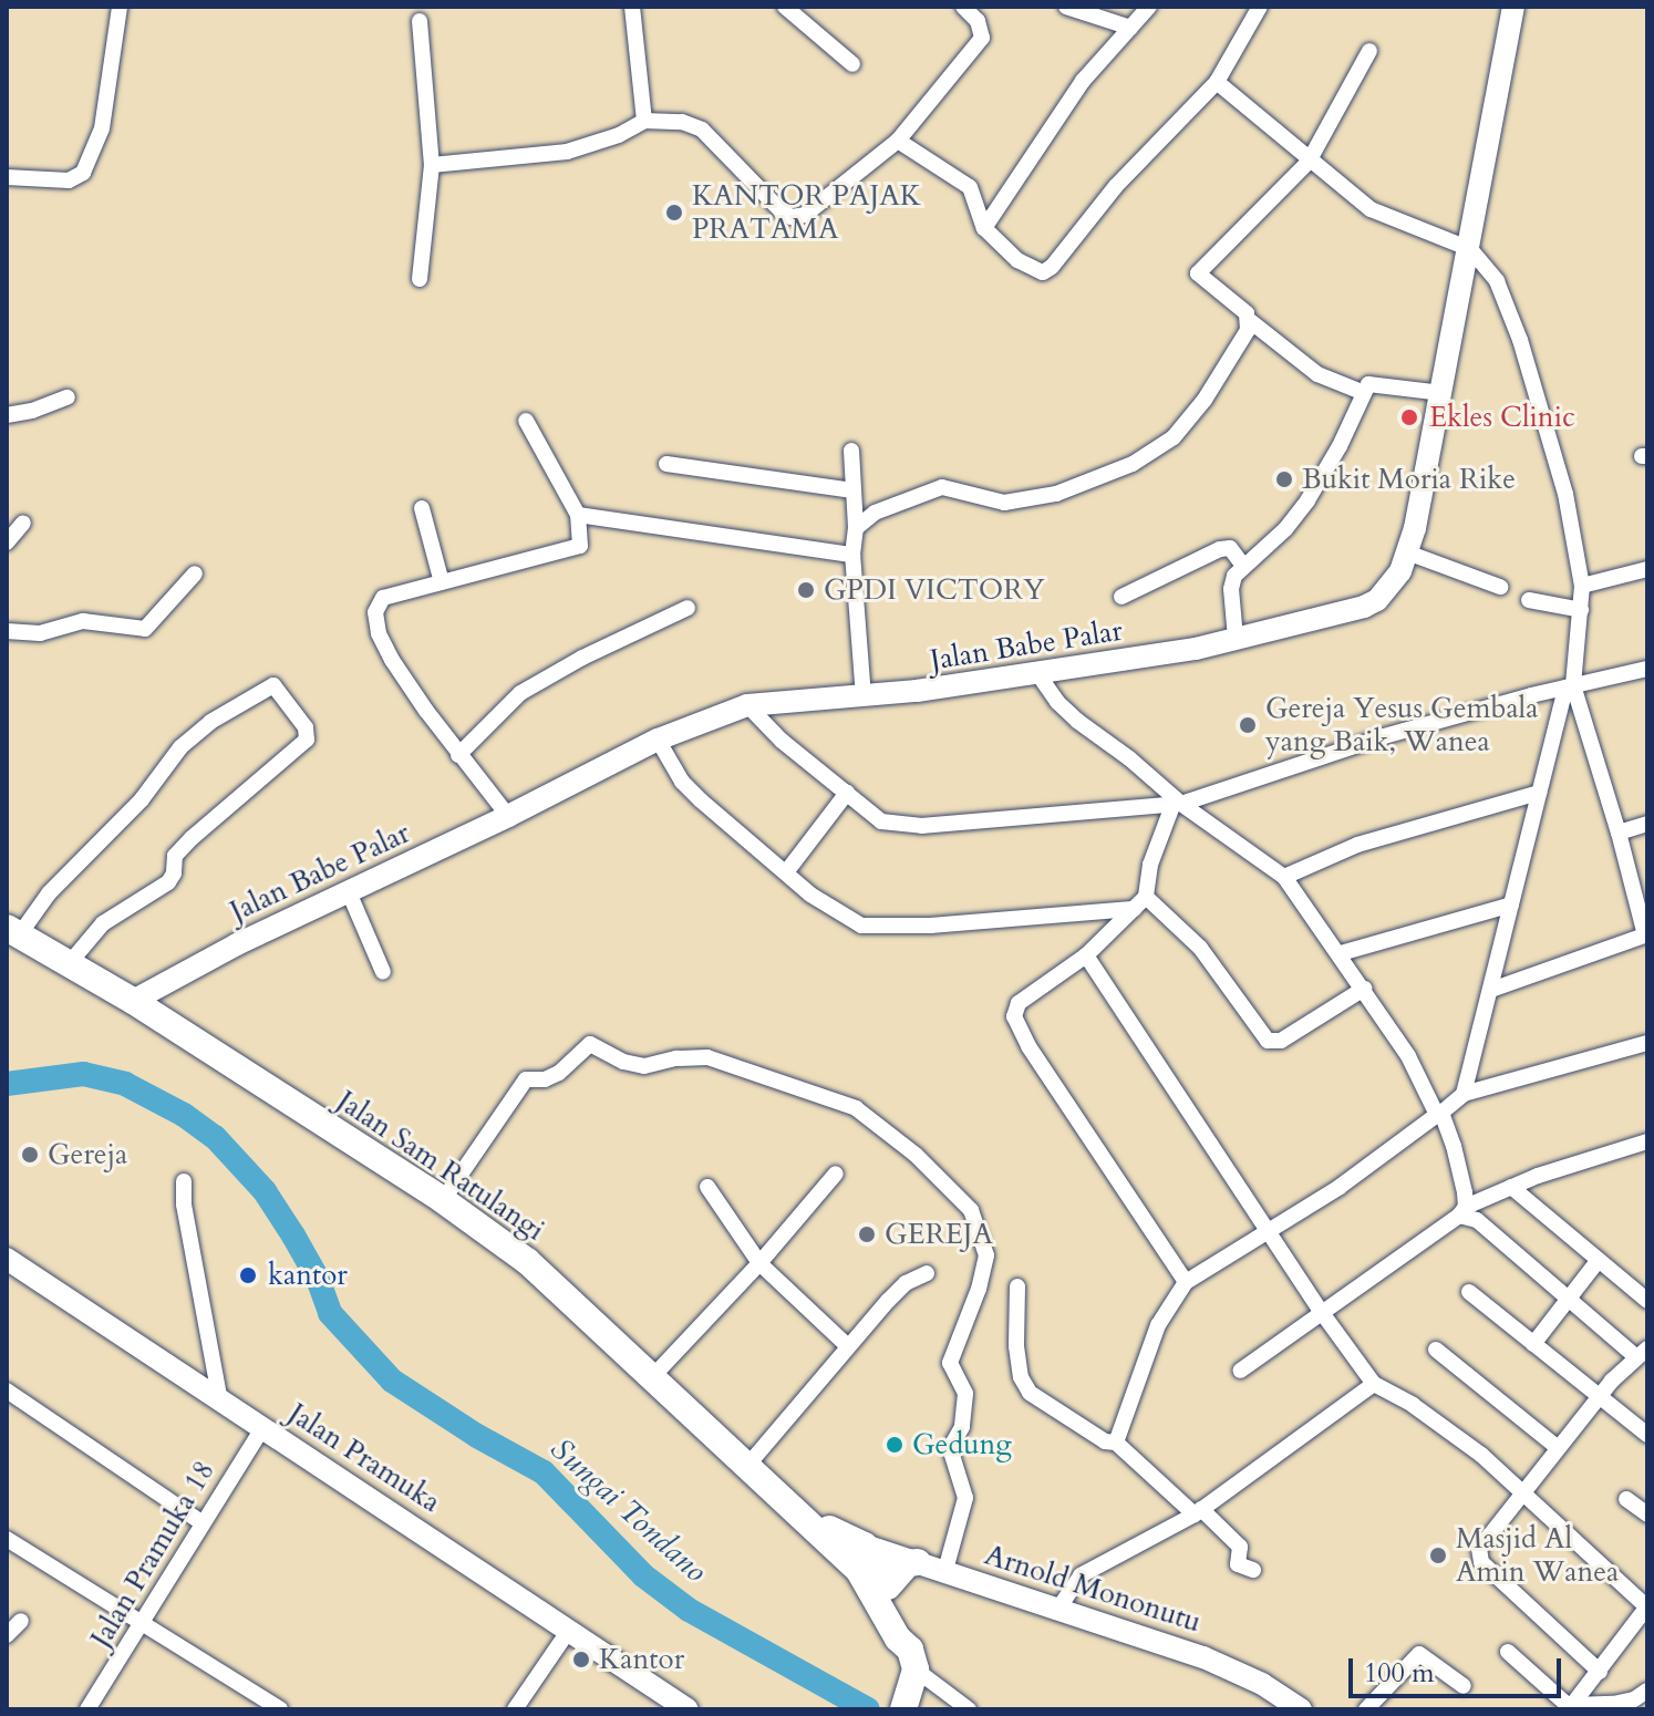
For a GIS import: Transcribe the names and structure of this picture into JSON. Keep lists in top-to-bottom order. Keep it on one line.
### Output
{"streets":{"main road":["Jalan Sam Ratulangi"],"street":["Jalan Babe Palar","Jalan Pramuka","Jalan Pramuka 18","Arnold Mononutu"]},"crossings":[["Jalan Babe Palar","Jalan Sam Ratulangi"],["Jalan Sam Ratulangi","Arnold Mononutu"],["Jalan Pramuka","Jalan Pramuka 18"]],"water":["Sungai Tondano"],"places":["KANTOR PAJAK PRATAMA","Ekles Clinic","Bukit Moria Rike","GPDI VICTORY","Gereja Yesus Gembala yang Baik, Wanea","Gereja","GEREJA","kantor","Gedung","Masjid Al Amin Wanea","Kantor"],"scale_bar":"100 m"}
